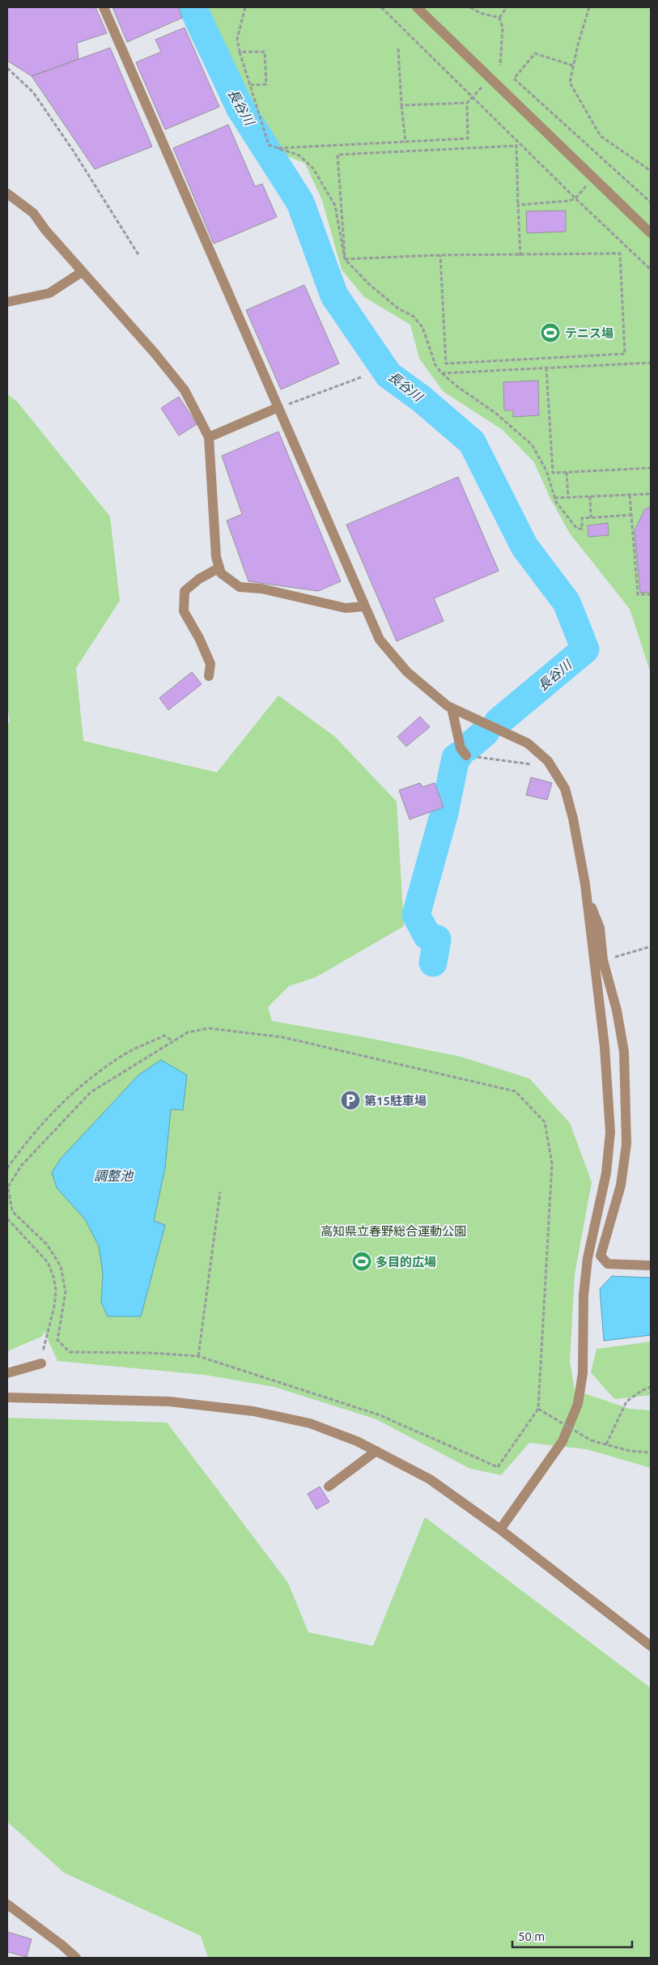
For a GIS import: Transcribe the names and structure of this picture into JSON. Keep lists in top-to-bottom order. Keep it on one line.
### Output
{"water":["長谷川","調整池"],"parks":["高知県立春野総合運動公園"],"places":{"sports":["テニス場","多目的広場"],"parking":["第15駐車場"]},"scale_bar":"50 m"}
